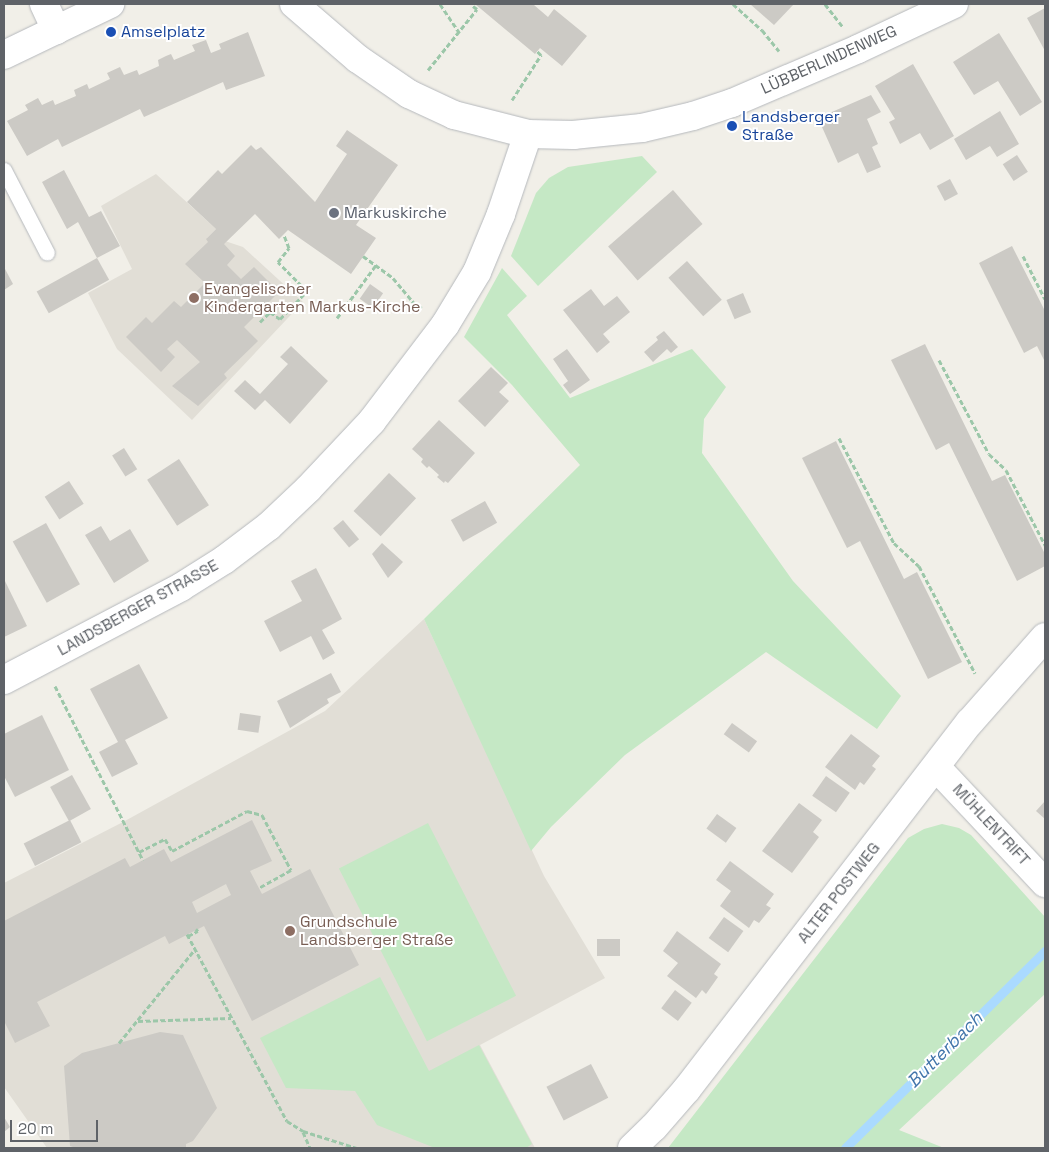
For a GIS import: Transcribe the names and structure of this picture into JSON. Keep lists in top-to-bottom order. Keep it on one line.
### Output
{"streets":{"street":["LÜBBERLINDENWEG","LANDSBERGER STRASSE","MÜHLENTRIFT","ALTER POSTWEG"]},"crossings":[["LÜBBERLINDENWEG","LANDSBERGER STRASSE"],["MÜHLENTRIFT","ALTER POSTWEG"]],"water":["Butterbach"],"places":["Amselplatz","Landsberger Straße","Markuskirche","Evangelischer Kindergarten Markus-Kirche","Grundschule Landsberger Straße"],"scale_bar":"20 m"}
